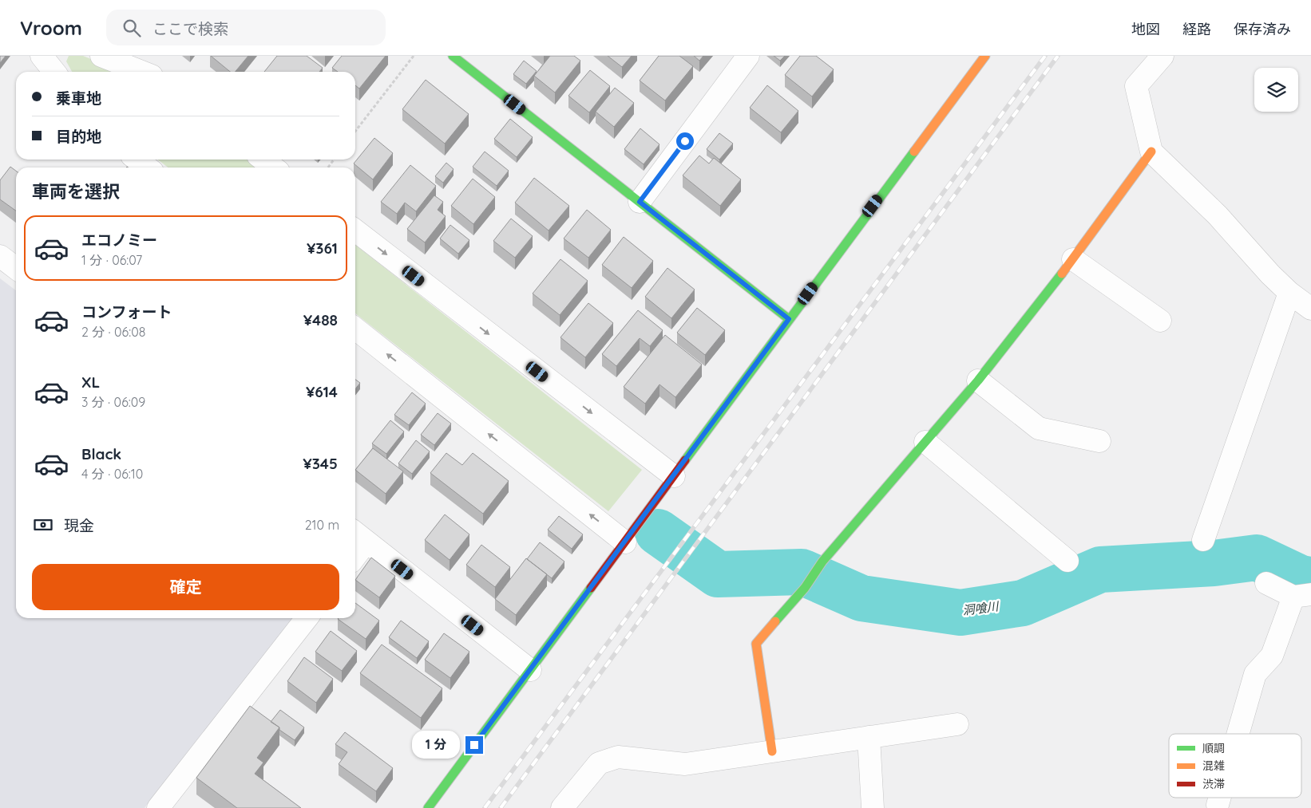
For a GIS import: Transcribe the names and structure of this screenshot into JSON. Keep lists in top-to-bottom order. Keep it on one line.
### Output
{"water":["洞喰川"],"legend":["順調","混雑","渋滞"],"page":{"header":"Vroom","search":"ここで検索","nav":["地図","経路","保存済み"],"banner":["乗車地","目的地"],"heading":"車両を選択","list":[{"name":"エコノミー","note":"1 分 · 06:07","value":"¥361"},{"name":"コンフォート","note":"2 分 · 06:08","value":"¥488"},{"name":"XL","note":"3 分 · 06:09","value":"¥614"},{"name":"Black","note":"4 分 · 06:10","value":"¥345"}],"pay":["現金","210 m"],"buttons":"確定","bubble":"1 分"}}
